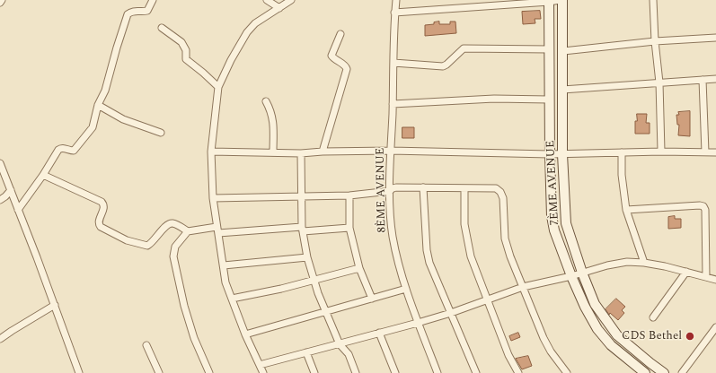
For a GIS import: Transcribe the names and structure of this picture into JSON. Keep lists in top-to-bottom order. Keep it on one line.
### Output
{"streets":{"street":["7ÈME AVENUE","8ÈME AVENUE"]},"places":["CDS Bethel"]}
